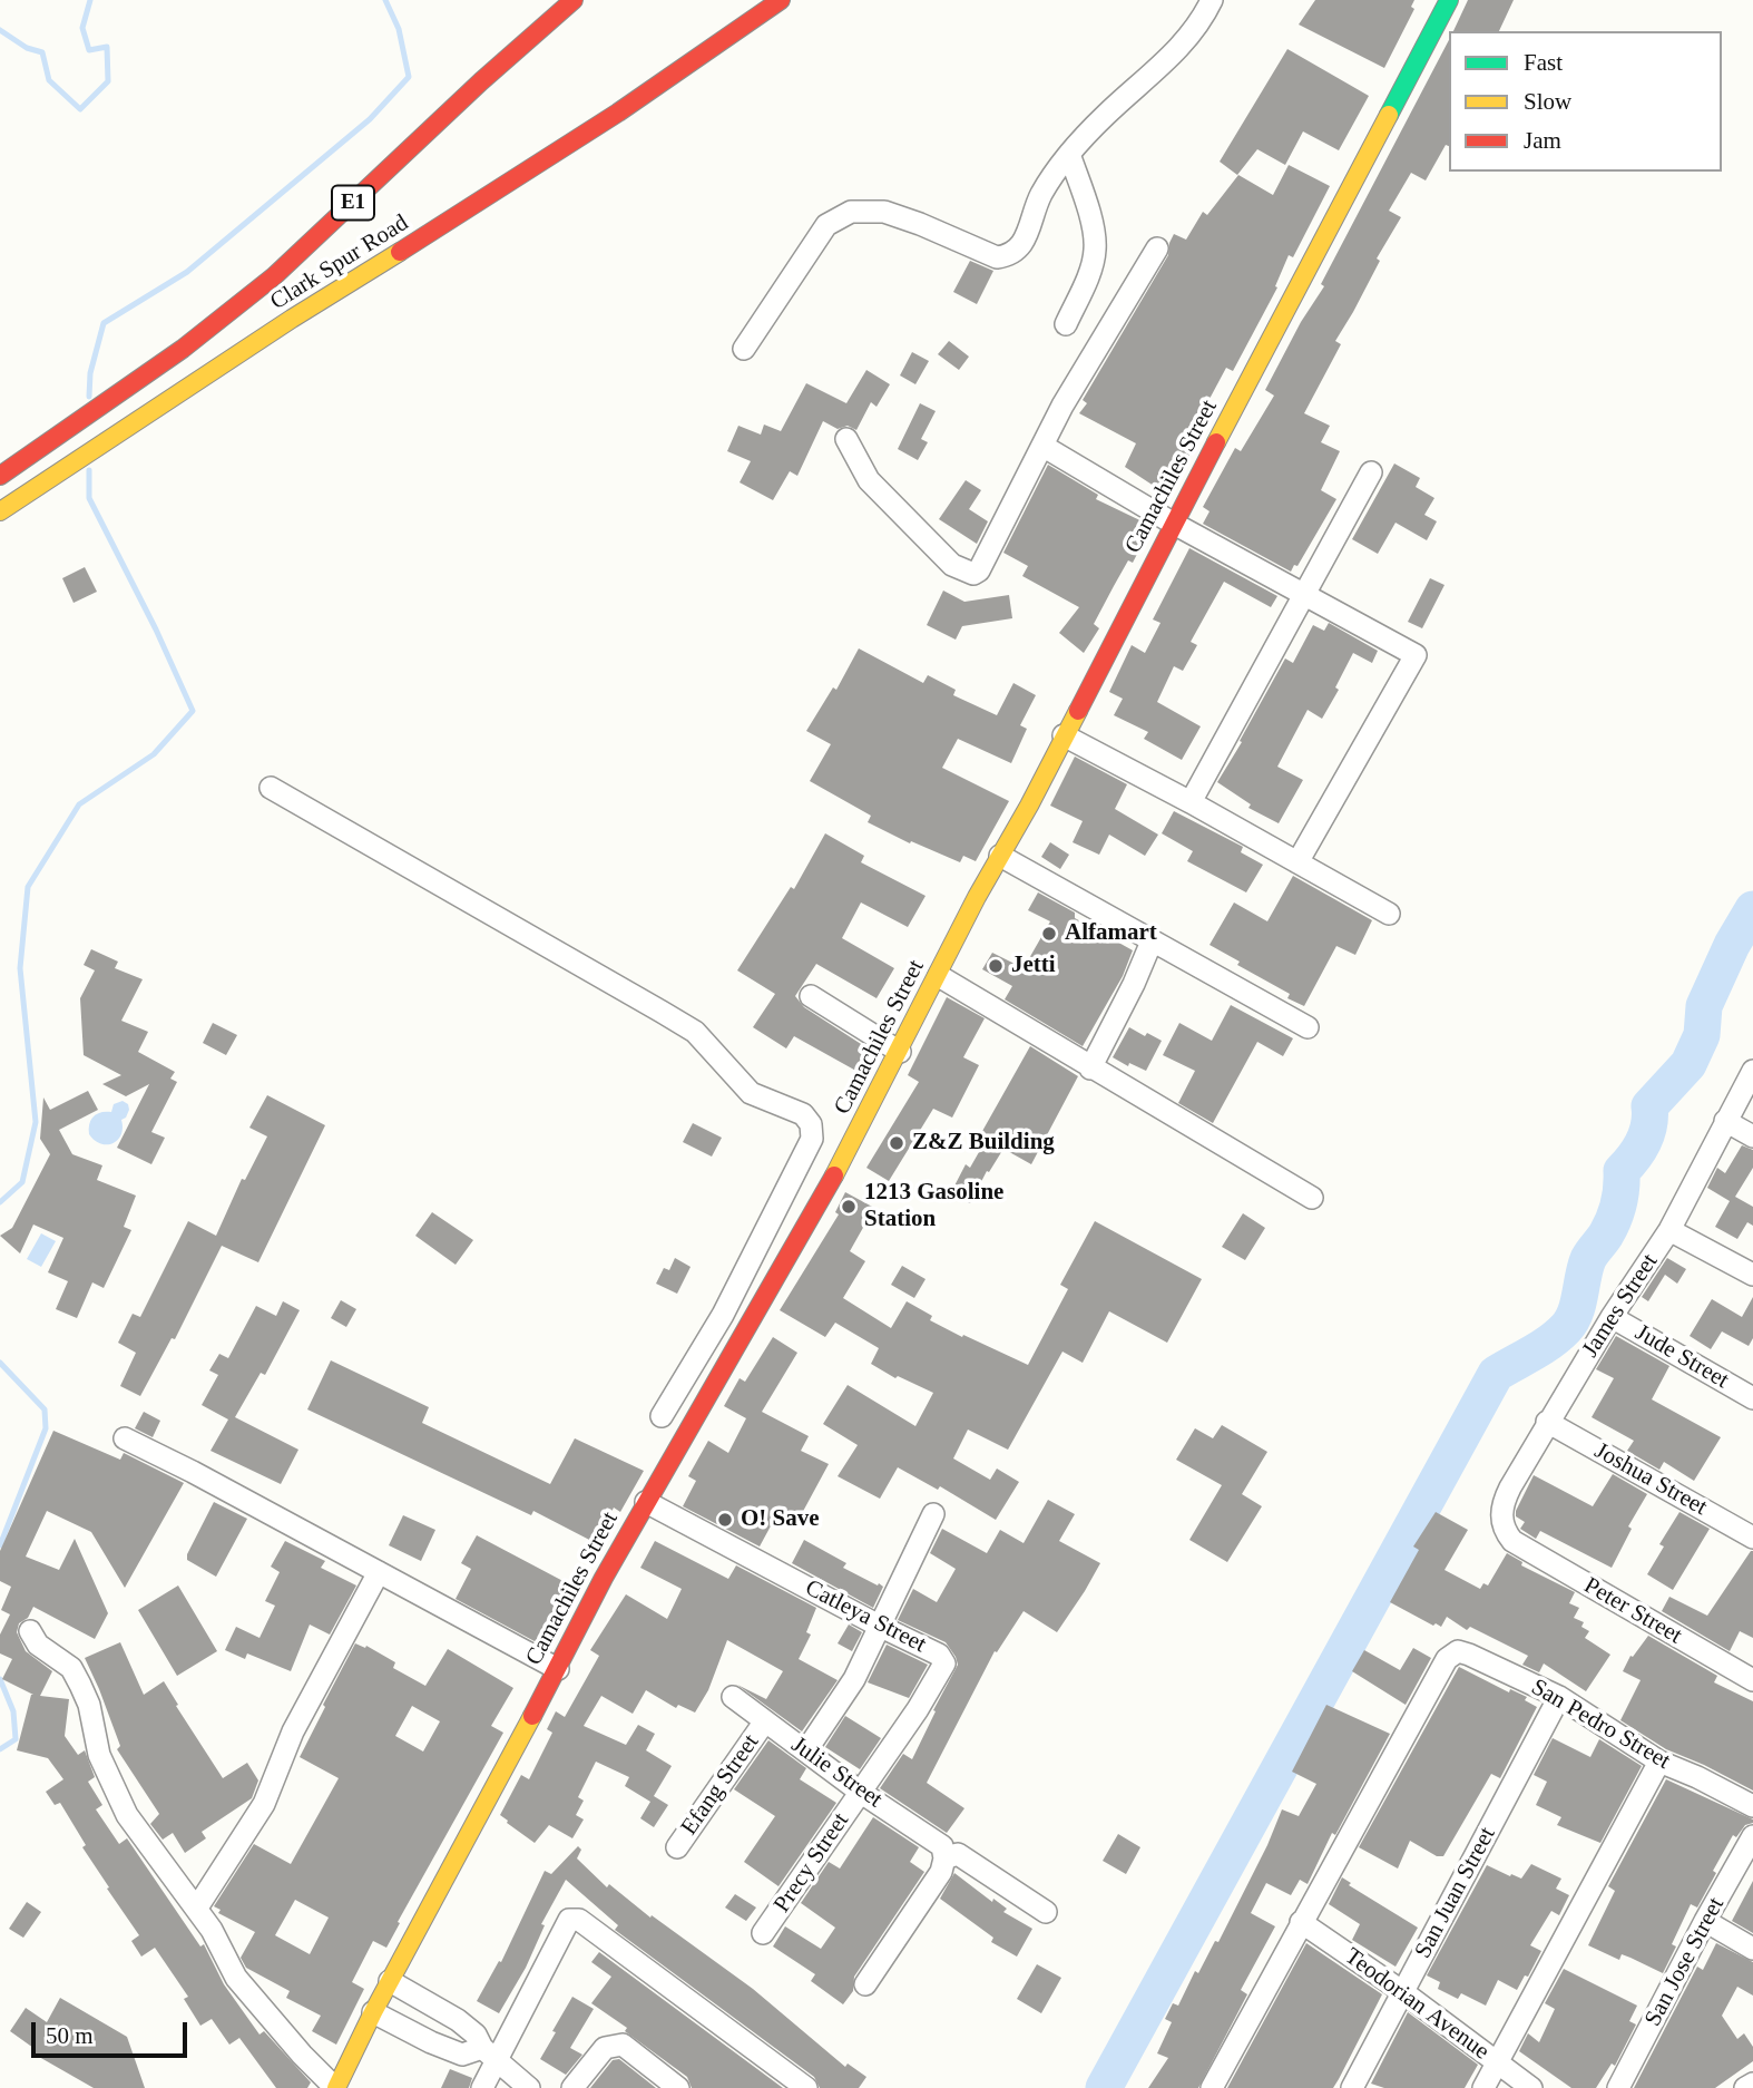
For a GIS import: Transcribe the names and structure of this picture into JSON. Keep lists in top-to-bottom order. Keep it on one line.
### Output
{"streets":{"main road":["E1","Clark Spur Road","Camachiles Street"],"street":["James Street","Jude Street","Joshua Street","Peter Street","Catleya Street","San Pedro Street","Julie Street","Efang Street","Precy Street","San Juan Street","San Jose Street","Teodorian Avenue"]},"crossings":[["Camachiles Street","Catleya Street"],["James Street","Jude Street"],["James Street","Joshua Street"],["James Street","Peter Street"],["Catleya Street","Julie Street"],["Catleya Street","Precy Street"],["San Pedro Street","San Juan Street"],["San Pedro Street","Teodorian Avenue"],["Julie Street","Efang Street"],["Julie Street","Precy Street"],["San Juan Street","Teodorian Avenue"]],"places":["Alfamart","Jetti","Z&Z Building","1213 Gasoline Station","O! Save"],"legend":["Fast","Slow","Jam"],"scale_bar":"50 m"}
